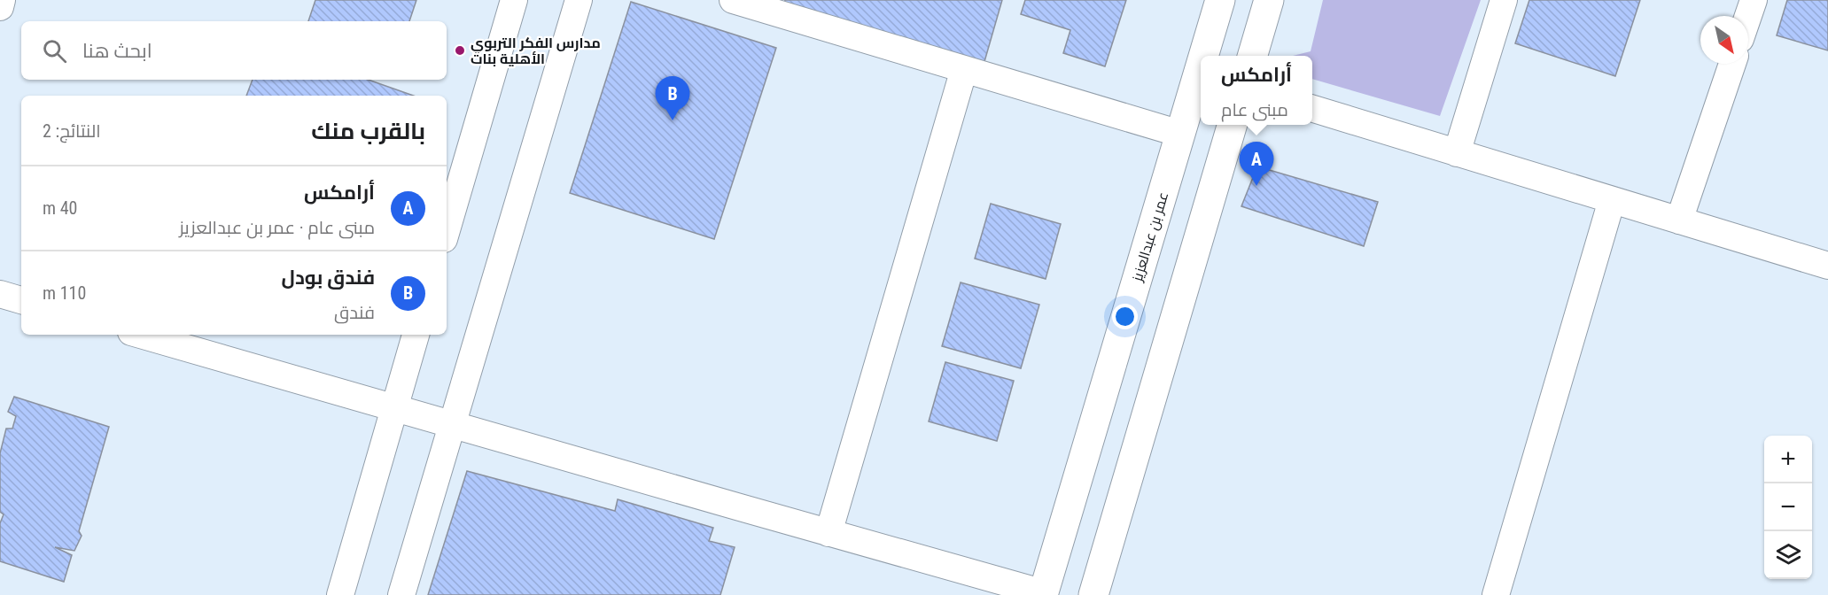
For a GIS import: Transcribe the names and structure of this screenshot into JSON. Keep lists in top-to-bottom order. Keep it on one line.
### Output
{"streets":{"street":["عمر بن عبدالعزيز"]},"places":["مدارس الفكر التربوي الأهلية بنات"],"north":"bottom right","page":{"search":"ابحث هنا","popup":["أرامكس","مبنى عام"],"pins":["B","A"],"heading":["بالقرب منك","النتائج: 2"],"list":[{"mark":"A","name":"أرامكس","note":"مبنى عام · عمر بن عبدالعزيز","value":"40 m"},{"mark":"B","name":"فندق بودل","note":"فندق","value":"110 m"}],"map_buttons":["+","−"]}}
